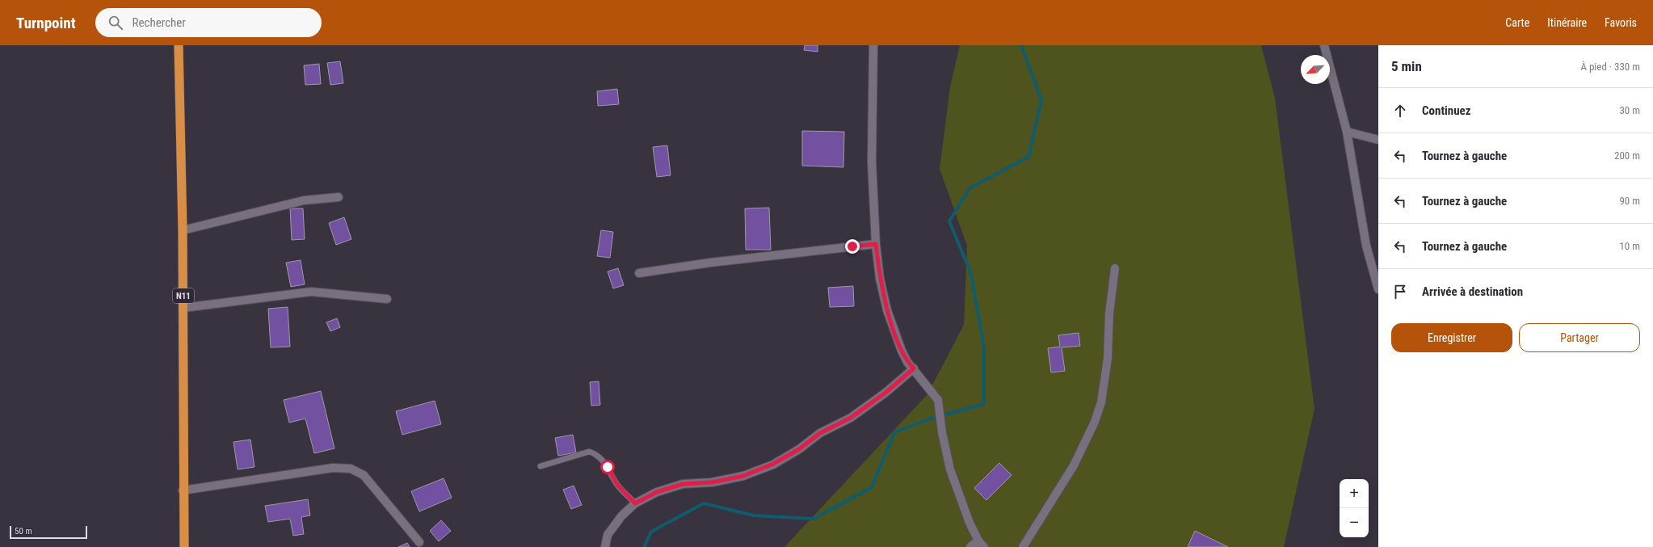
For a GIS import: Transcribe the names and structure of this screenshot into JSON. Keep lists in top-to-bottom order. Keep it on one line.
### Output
{"streets":{"highway":["N11"]},"scale_bar":"50 m","north":"bottom left","page":{"header":"Turnpoint","search":"Rechercher","nav":["Carte","Itinéraire","Favoris"],"heading":["5 min","À pied · 330 m"],"list":[["Continuez","30 m"],["Tournez à gauche","200 m"],["Tournez à gauche","90 m"],["Tournez à gauche","10 m"],"Arrivée à destination"],"buttons":["Enregistrer","Partager"],"map_buttons":["+","−"],"scale":"50 m"}}
